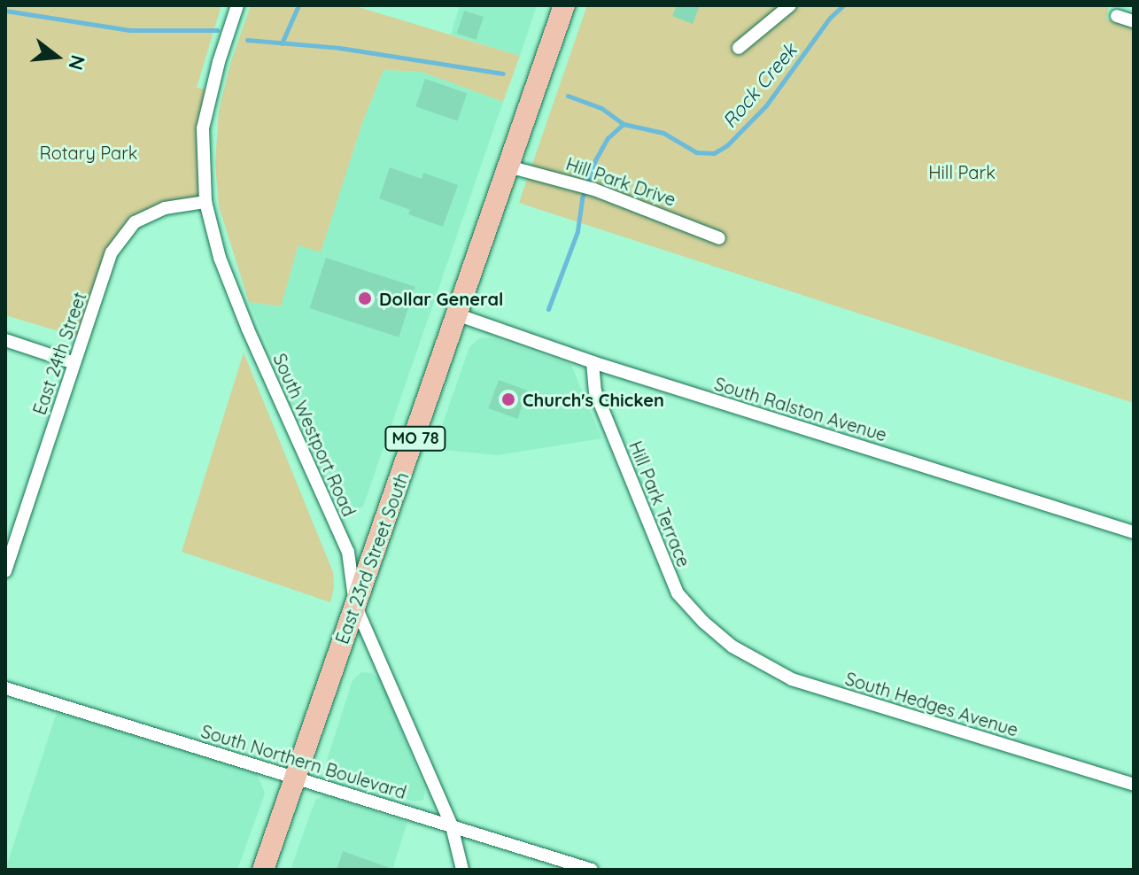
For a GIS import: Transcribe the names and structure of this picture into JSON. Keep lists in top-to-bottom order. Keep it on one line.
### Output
{"streets":{"main road":["MO 78","East 23rd Street South"],"street":["Hill Park Drive","East 24th Street","South Ralston Avenue","South Westport Road","Hill Park Terrace","South Hedges Avenue","South Northern Boulevard"]},"crossings":[["Hill Park Drive","East 23rd Street South"],["East 24th Street","South Westport Road"],["South Ralston Avenue","Hill Park Terrace"],["South Ralston Avenue","East 23rd Street South"],["South Westport Road","East 23rd Street South"],["South Westport Road","South Northern Boulevard"],["Hill Park Terrace","South Hedges Avenue"],["East 23rd Street South","South Northern Boulevard"]],"water":["Rock Creek"],"parks":["Rotary Park","Hill Park"],"places":["Dollar General","Church's Chicken"],"north":"right"}
